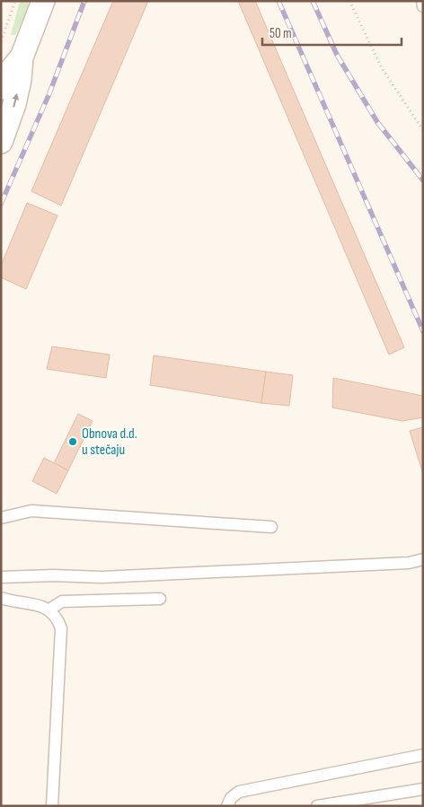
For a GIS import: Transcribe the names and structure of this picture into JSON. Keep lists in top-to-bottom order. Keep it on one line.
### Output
{"places":["Obnova d.d. u stečaju"],"scale_bar":"50 m"}
